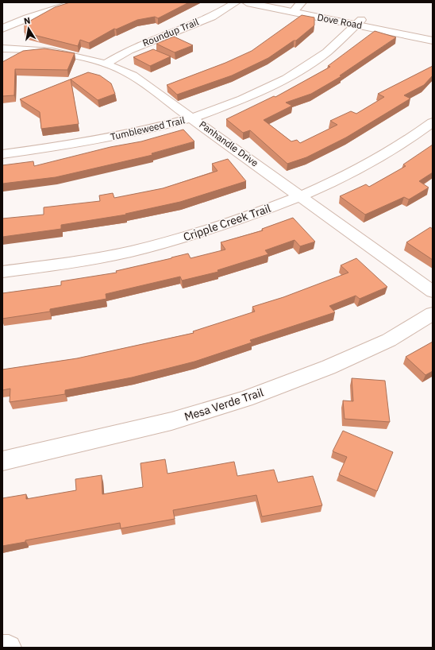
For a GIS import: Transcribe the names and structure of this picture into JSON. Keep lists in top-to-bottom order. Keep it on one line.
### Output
{"streets":{"street":["Dove Road","Roundup Trail","Tumbleweed Trail","Panhandle Drive","Cripple Creek Trail","Mesa Verde Trail"]},"crossings":[["Dove Road","Tumbleweed Trail"],["Roundup Trail","Panhandle Drive"],["Tumbleweed Trail","Panhandle Drive"],["Panhandle Drive","Cripple Creek Trail"]],"north":"top"}
